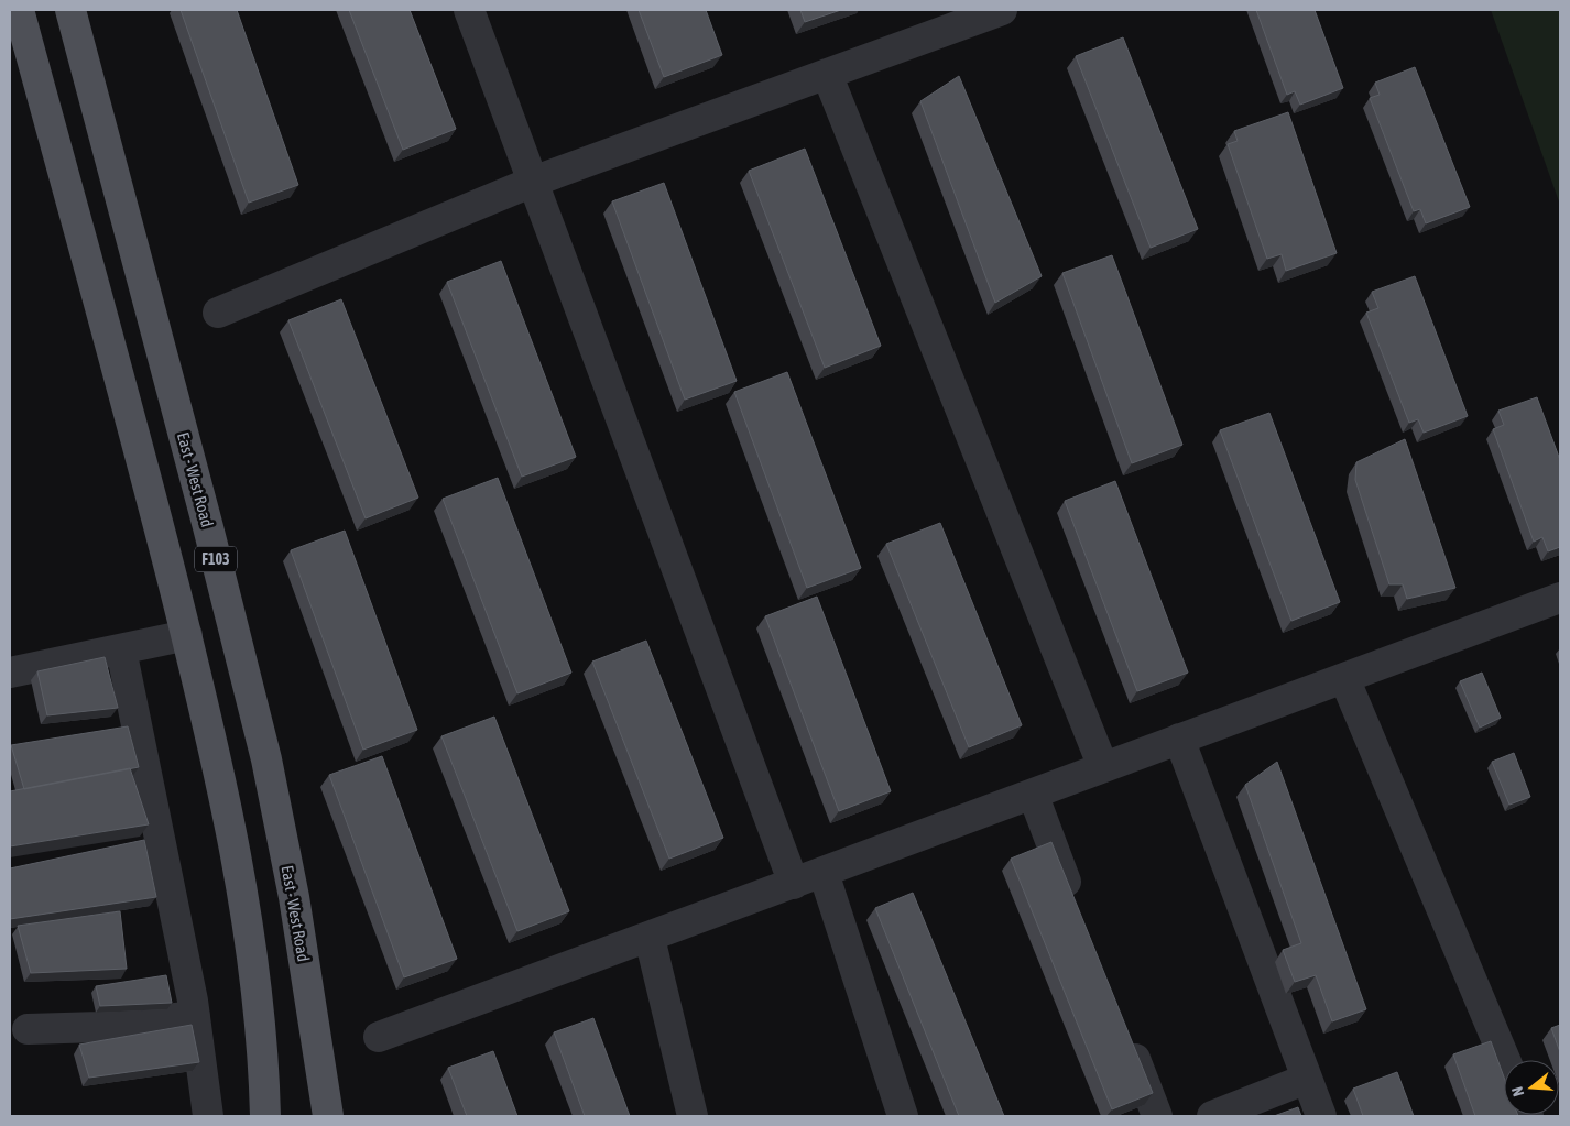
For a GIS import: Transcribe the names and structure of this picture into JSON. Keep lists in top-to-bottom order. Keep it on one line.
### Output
{"streets":{"main road":["East - West Road","F103"]},"north":"left"}
